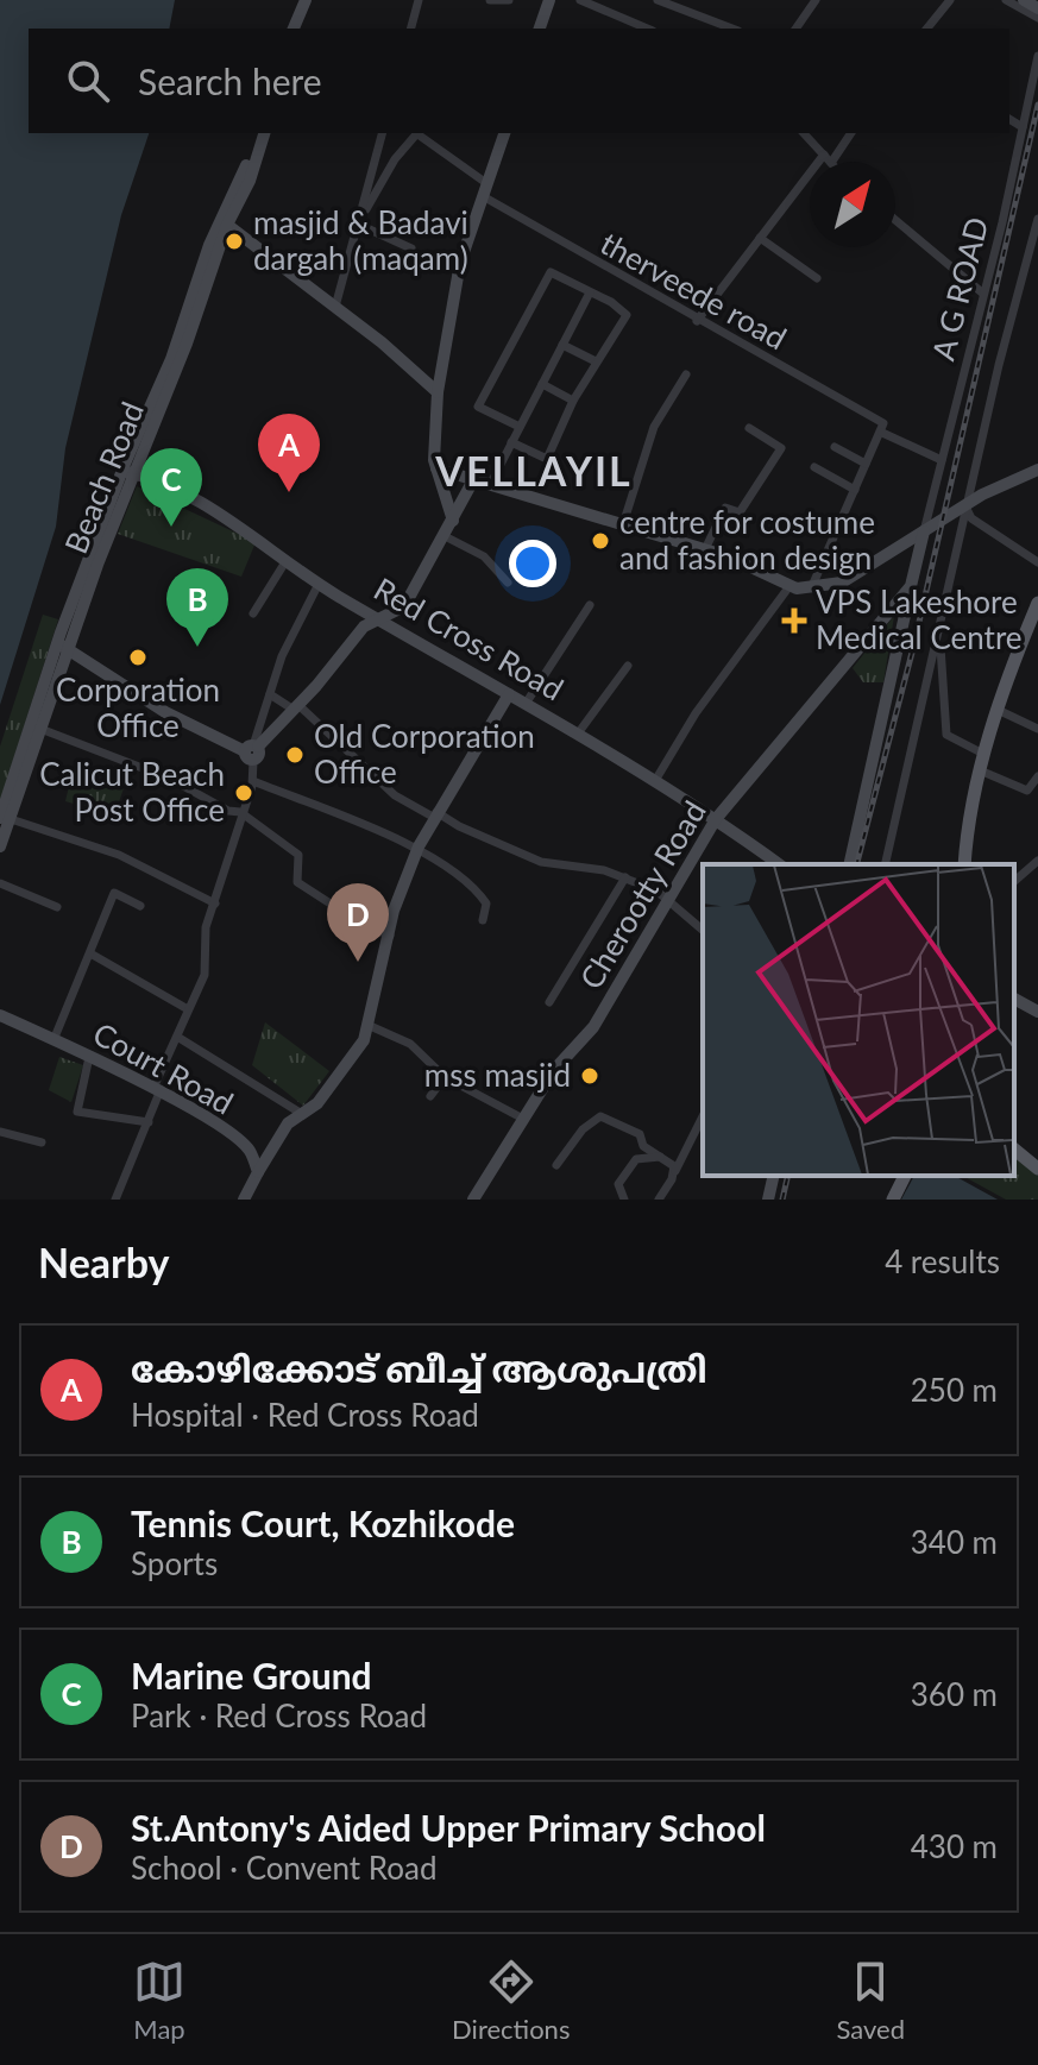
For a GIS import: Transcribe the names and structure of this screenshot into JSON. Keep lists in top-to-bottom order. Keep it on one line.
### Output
{"streets":{"street":["A G ROAD","therveede road","Beach Road","Red Cross Road","Cherootty Road","Court Road"]},"crossings":[["A G ROAD","therveede road"],["A G ROAD","Cherootty Road"],["Beach Road","Red Cross Road"],["Red Cross Road","Cherootty Road"]],"districts":["VELLAYIL"],"places":{"other":["masjid & Badavi dargah (maqam)","centre for costume and fashion design","Corporation Office","Old Corporation Office","Calicut Beach Post Office","mss masjid"],"health":["VPS Lakeshore Medical Centre"]},"north":"top right","page":{"search":"Search here","pins":["A","C","B","D"],"heading":["Nearby","4 results"],"list":[{"mark":"A","name":"കോഴിക്കോട് ബീച്ച് ആശുപത്രി","note":"Hospital · Red Cross Road","value":"250 m"},{"mark":"B","name":"Tennis Court, Kozhikode","note":"Sports","value":"340 m"},{"mark":"C","name":"Marine Ground","note":"Park · Red Cross Road","value":"360 m"},{"mark":"D","name":"St.Antony's Aided Upper Primary School","note":"School · Convent Road","value":"430 m"}],"nav":["Map","Directions","Saved"]}}
